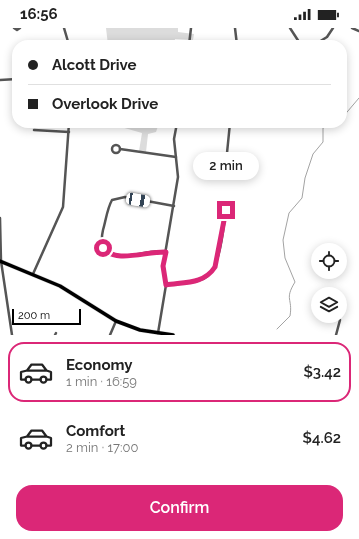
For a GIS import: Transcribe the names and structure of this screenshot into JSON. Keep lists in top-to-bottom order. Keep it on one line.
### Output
{"scale_bar":"200 m","page":{"status":"16:56","banner":["Alcott Drive","Overlook Drive"],"bubble":"2 min","scale":"200 m","list":[{"name":"Economy","note":"1 min · 16:59","value":"$3.42"},{"name":"Comfort","note":"2 min · 17:00","value":"$4.62"}],"buttons":"Confirm"}}
